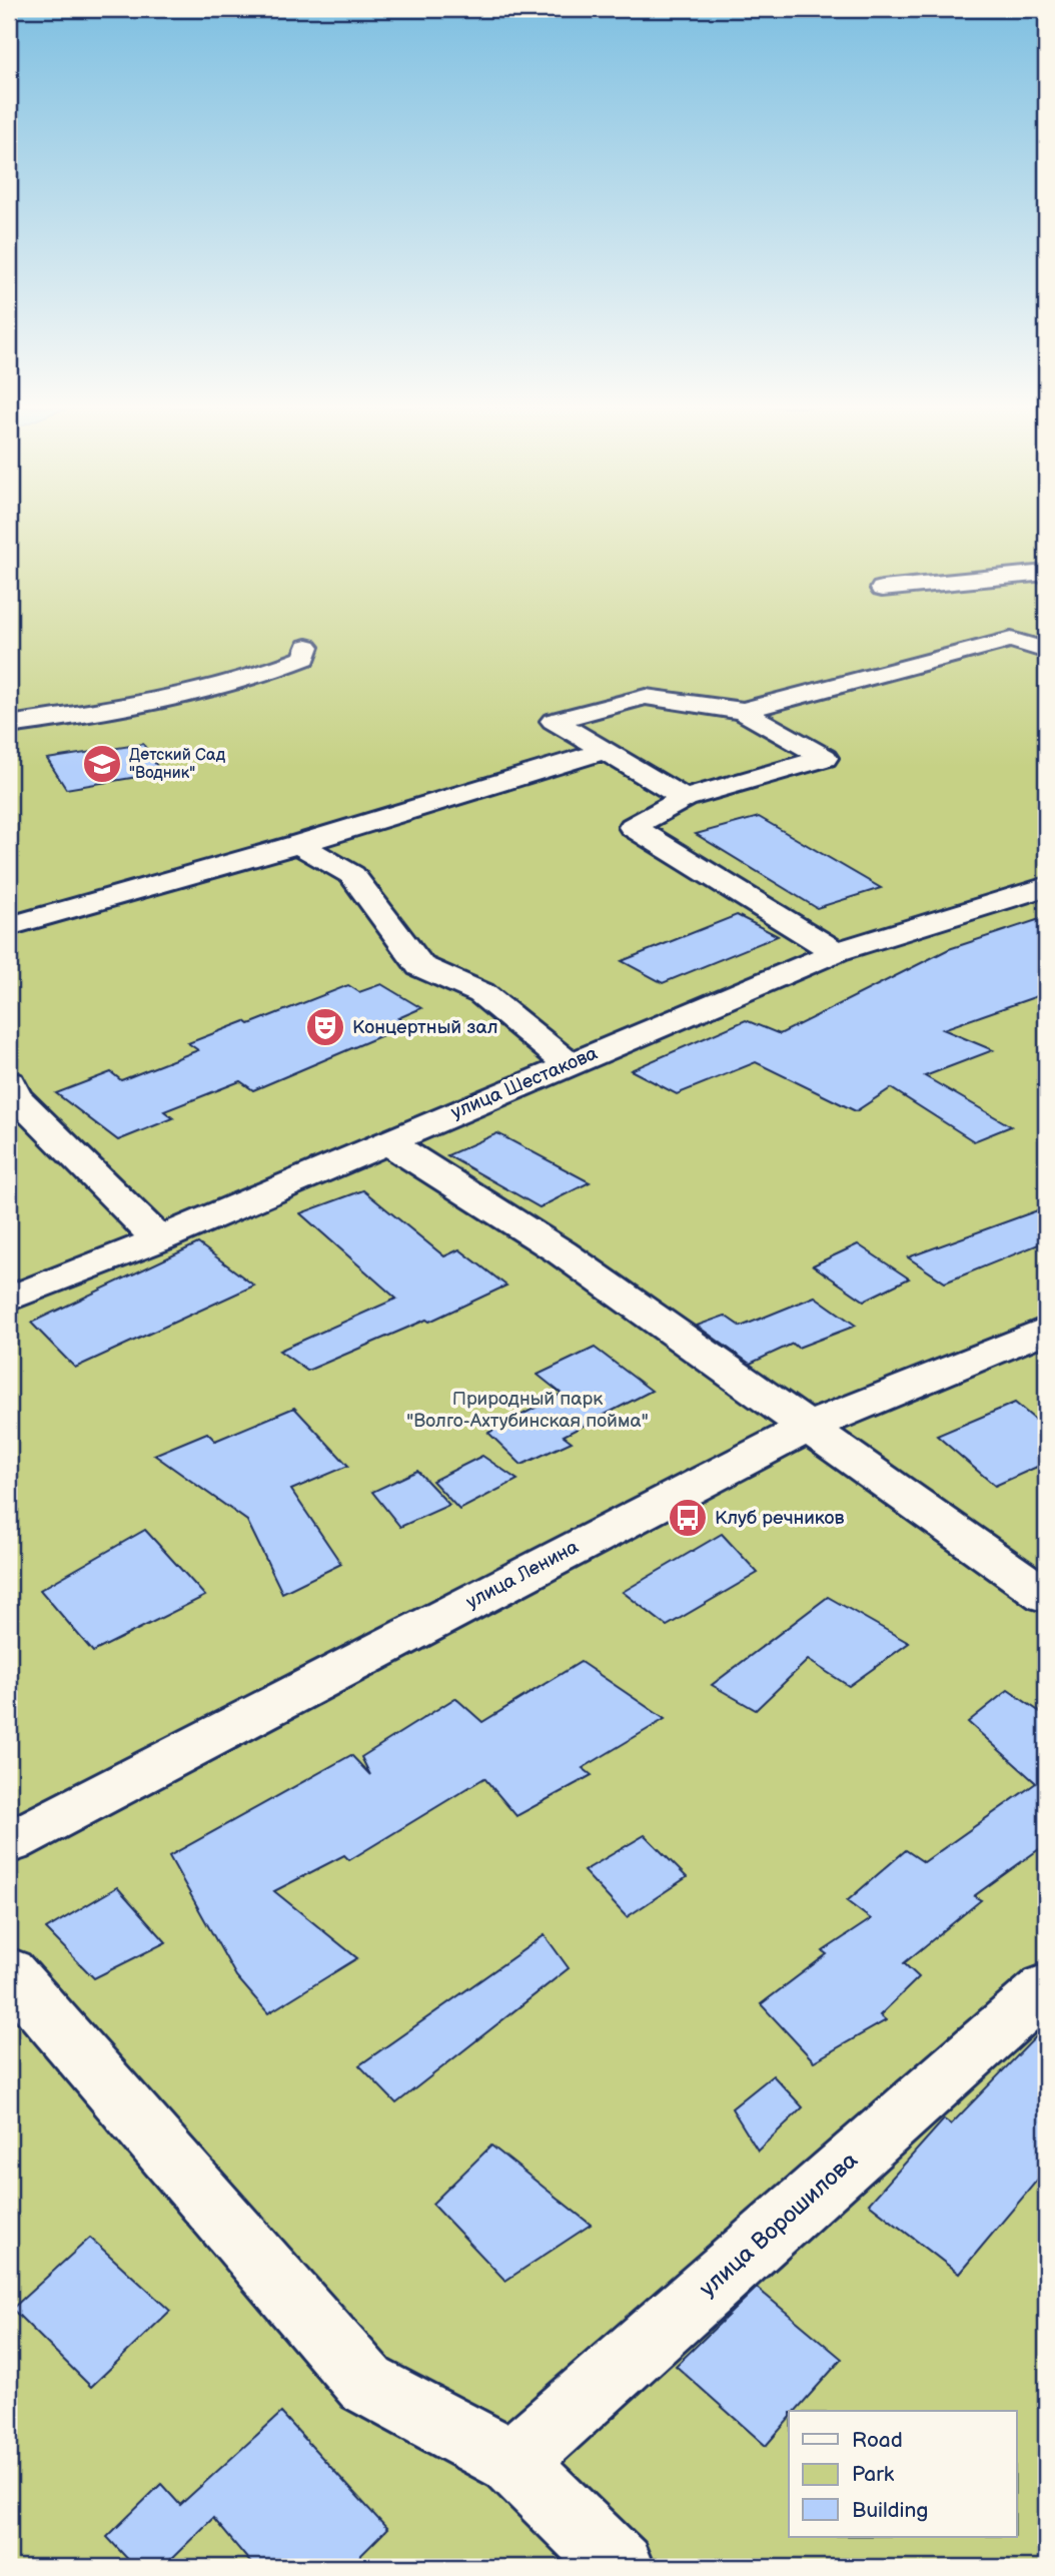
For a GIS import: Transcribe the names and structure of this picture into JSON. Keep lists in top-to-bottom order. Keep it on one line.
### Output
{"streets":{"street":["улица Шестакова","улица Ленина","улица Ворошилова"]},"parks":["Природный парк \"Волго-Ахтубинская пойма\""],"places":{"school or university":["Детский Сад \"Водник\""],"theatre":["Концертный зал"],"bus stop":["Клуб речников"]},"legend":["Road","Park","Building"]}
